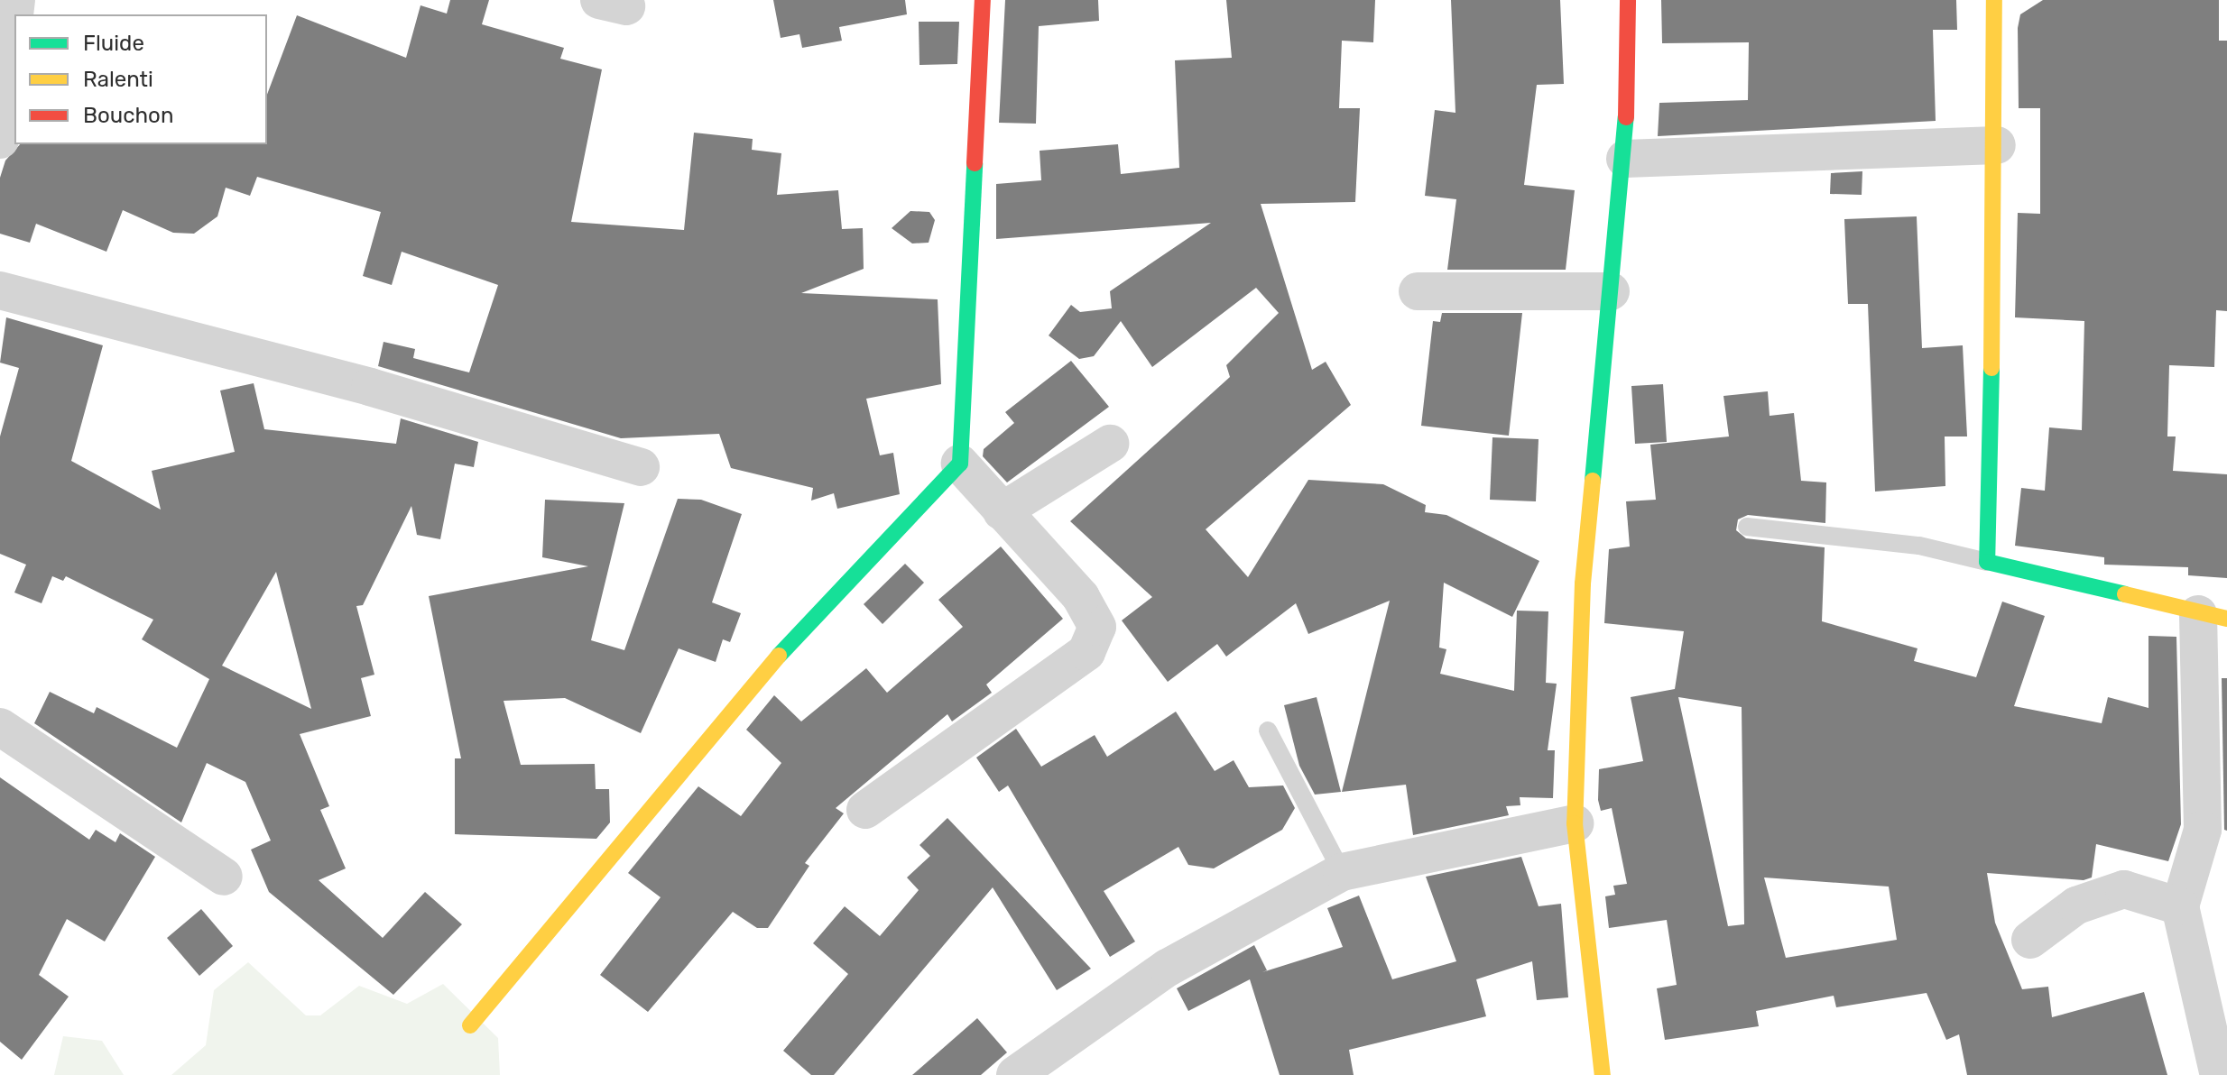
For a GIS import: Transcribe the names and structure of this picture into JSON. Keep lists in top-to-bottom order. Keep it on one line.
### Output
{"legend":["Fluide","Ralenti","Bouchon"]}
